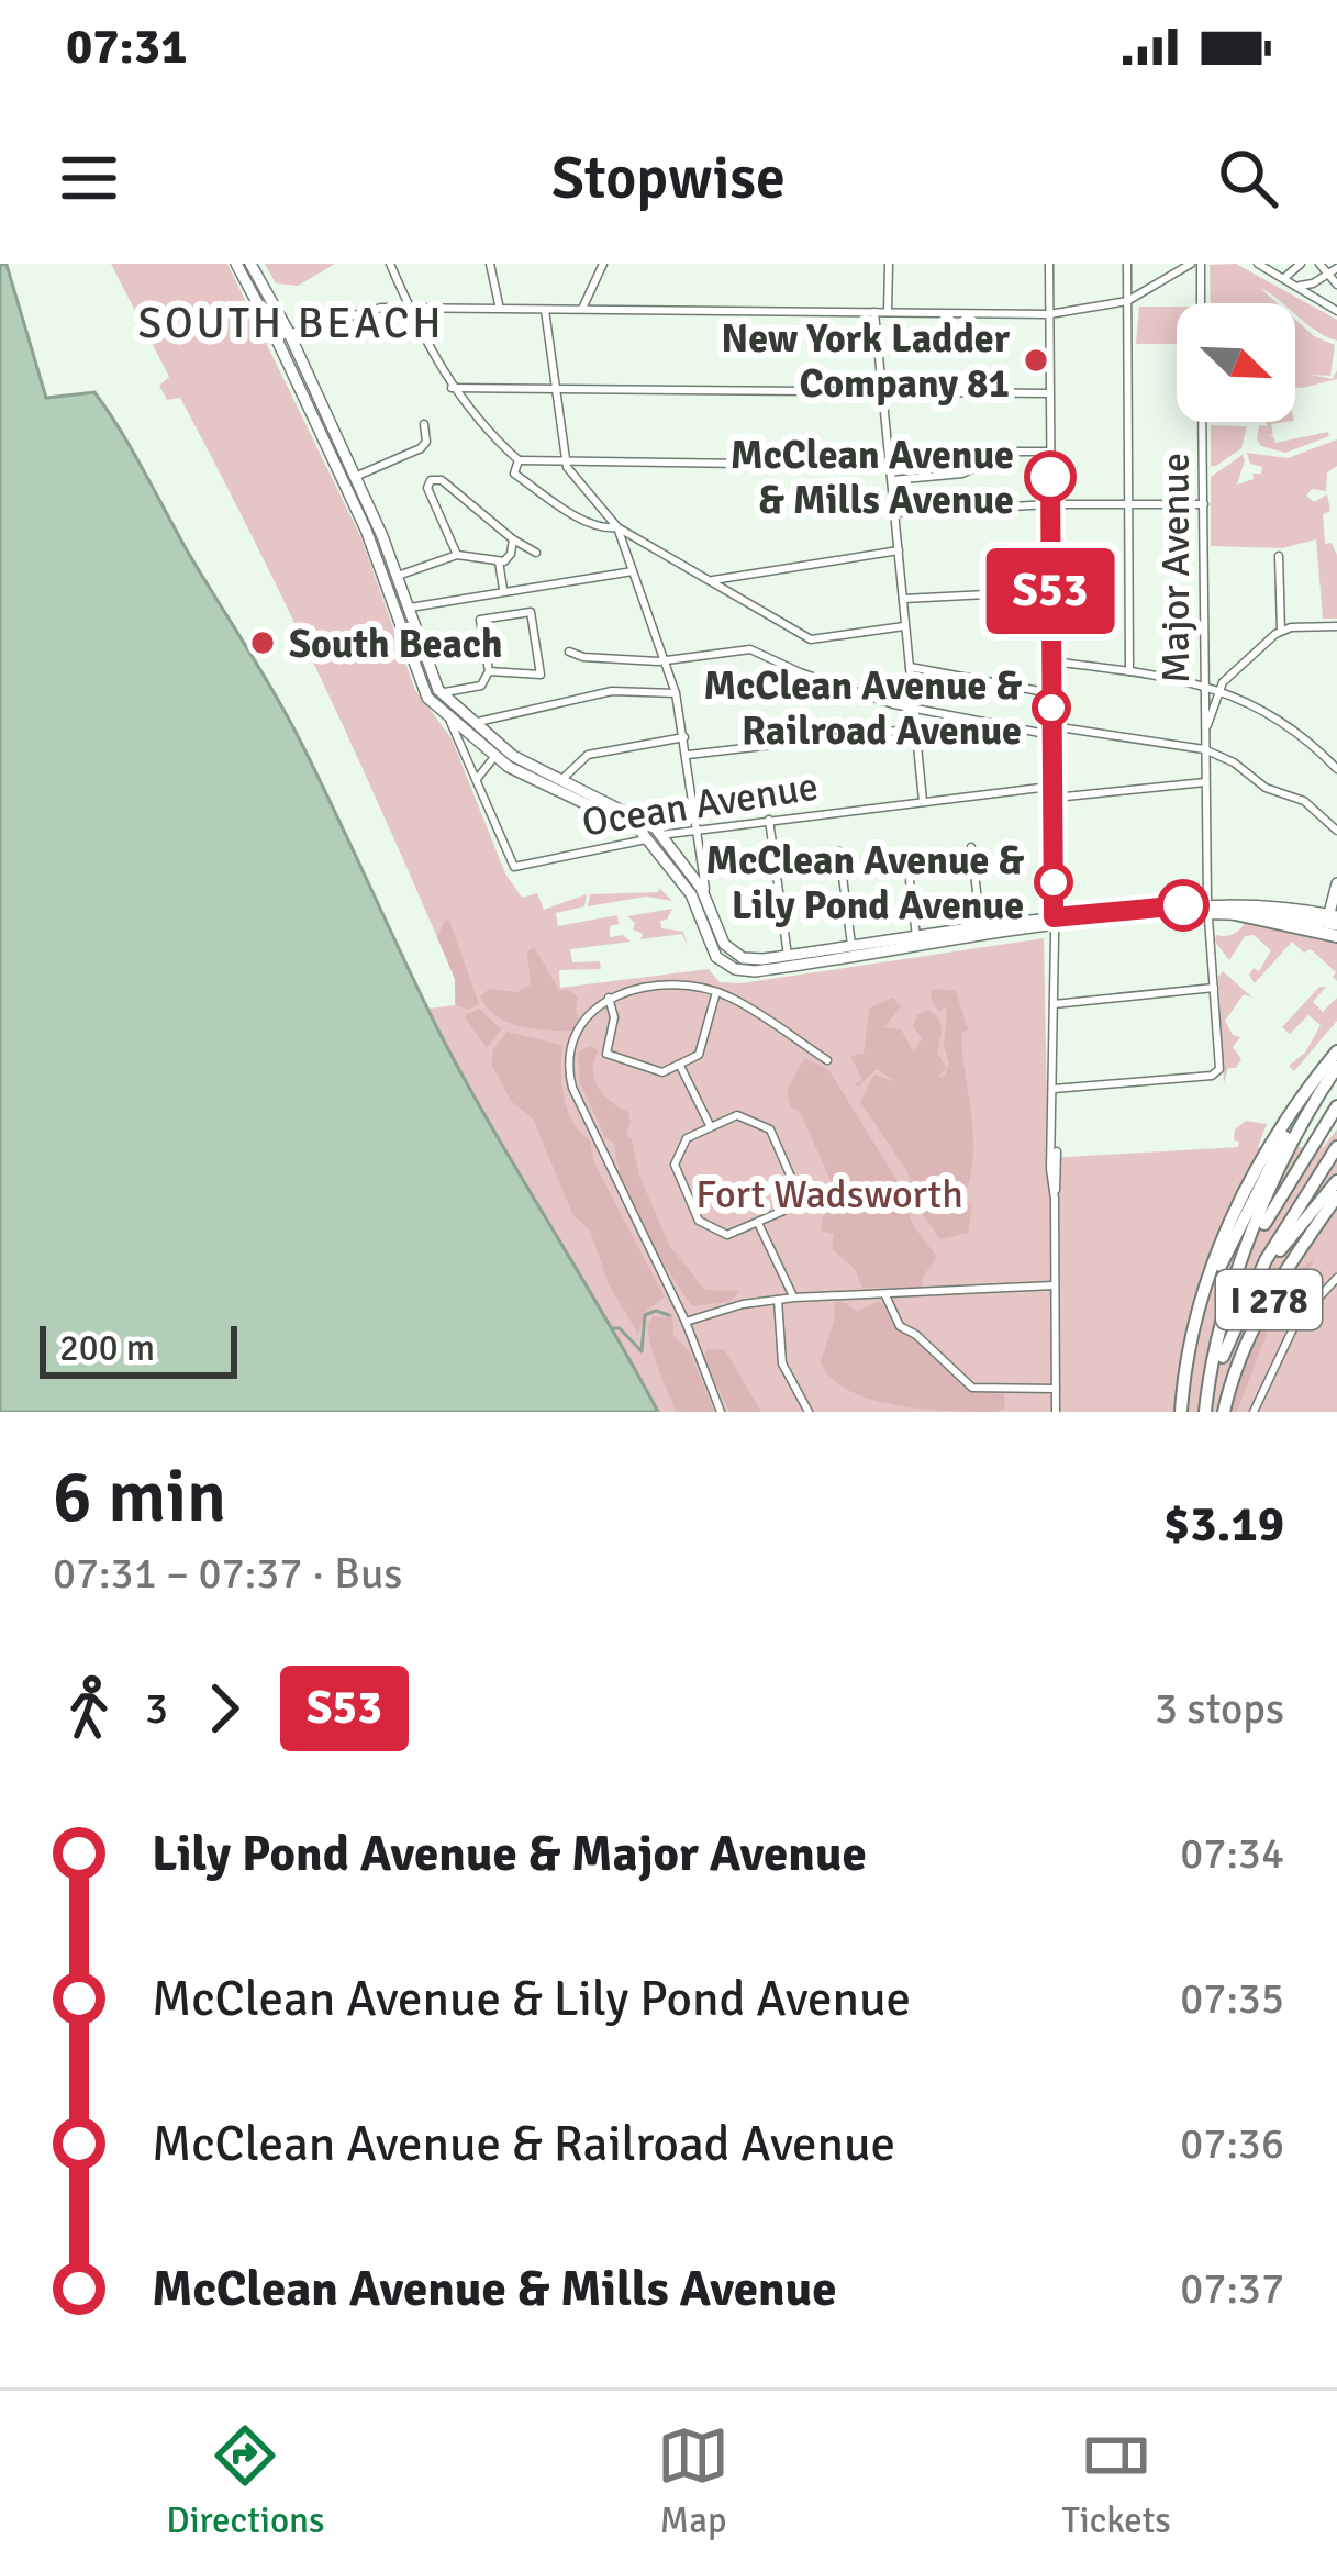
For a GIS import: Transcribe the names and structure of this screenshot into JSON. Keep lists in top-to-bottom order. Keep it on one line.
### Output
{"streets":{"highway":["I 278"],"street":["Major Avenue","Ocean Avenue"]},"crossings":[["Major Avenue","Ocean Avenue"]],"districts":["SOUTH BEACH"],"parks":["Fort Wadsworth"],"places":["New York Ladder Company 81","McClean Avenue & Mills Avenue","South Beach","McClean Avenue & Railroad Avenue","McClean Avenue & Lily Pond Avenue"],"lines":["bus line S53"],"scale_bar":"200 m","north":"bottom right","page":{"status":"07:31","header":"Stopwise","on_map":"S53","scale":"200 m","heading":["6 min","07:31 – 07:37 · Bus","$3.19"],"legs":["3","S53","3 stops"],"list":[{"name":"Lily Pond Avenue & Major Avenue","value":"07:34"},{"name":"McClean Avenue & Lily Pond Avenue","value":"07:35"},{"name":"McClean Avenue & Railroad Avenue","value":"07:36"},{"name":"McClean Avenue & Mills Avenue","value":"07:37"}],"tabs":["Directions","Map","Tickets"]}}
